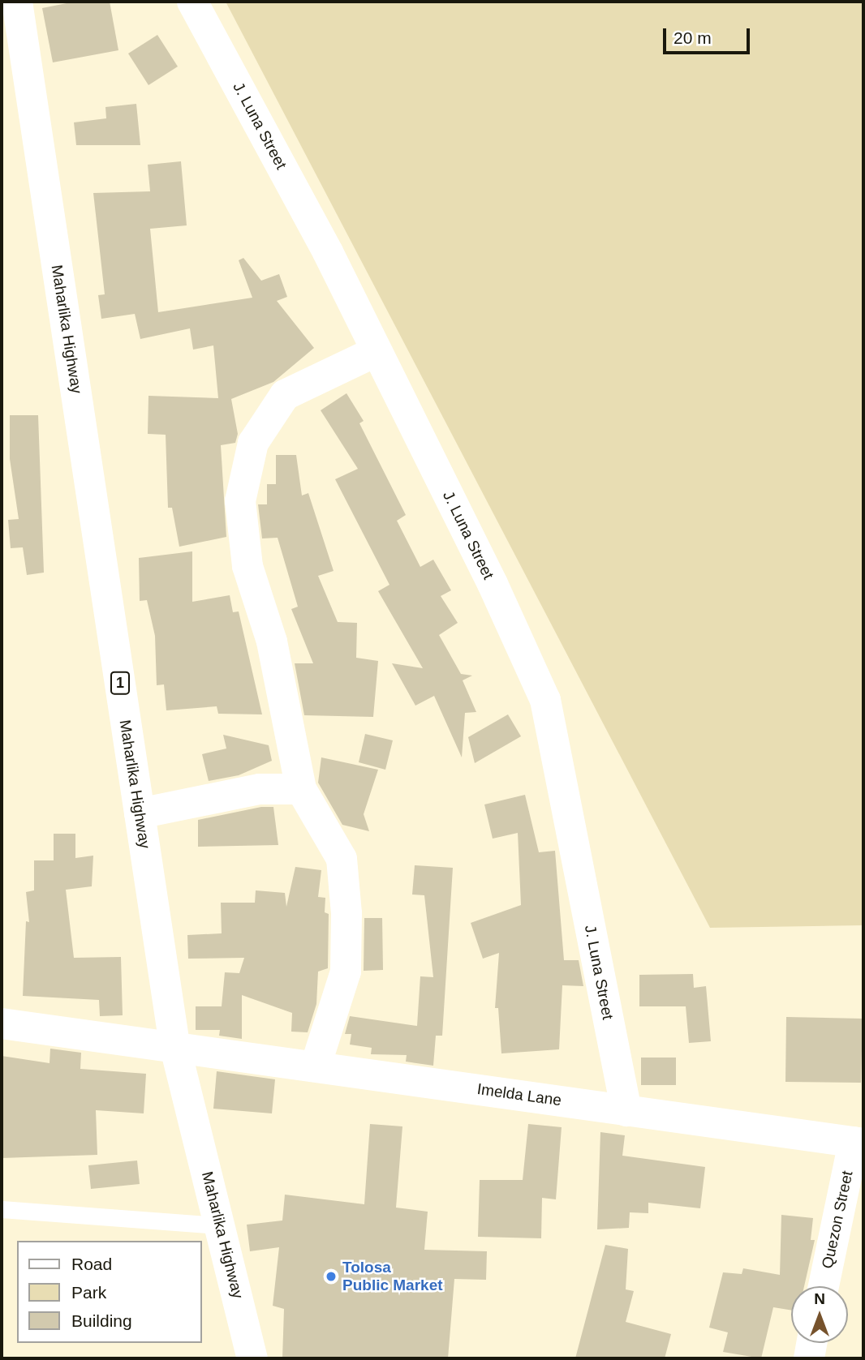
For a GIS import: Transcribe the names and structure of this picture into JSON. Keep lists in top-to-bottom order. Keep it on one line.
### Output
{"streets":{"main road":["J. Luna Street","Maharlika Highway","1","Imelda Lane","Quezon Street"]},"crossings":[["J. Luna Street","Imelda Lane"],["Maharlika Highway","Imelda Lane"],["Imelda Lane","Quezon Street"]],"places":["Tolosa Public Market"],"legend":["Road","Park","Building"],"scale_bar":"20 m","north":"top"}
